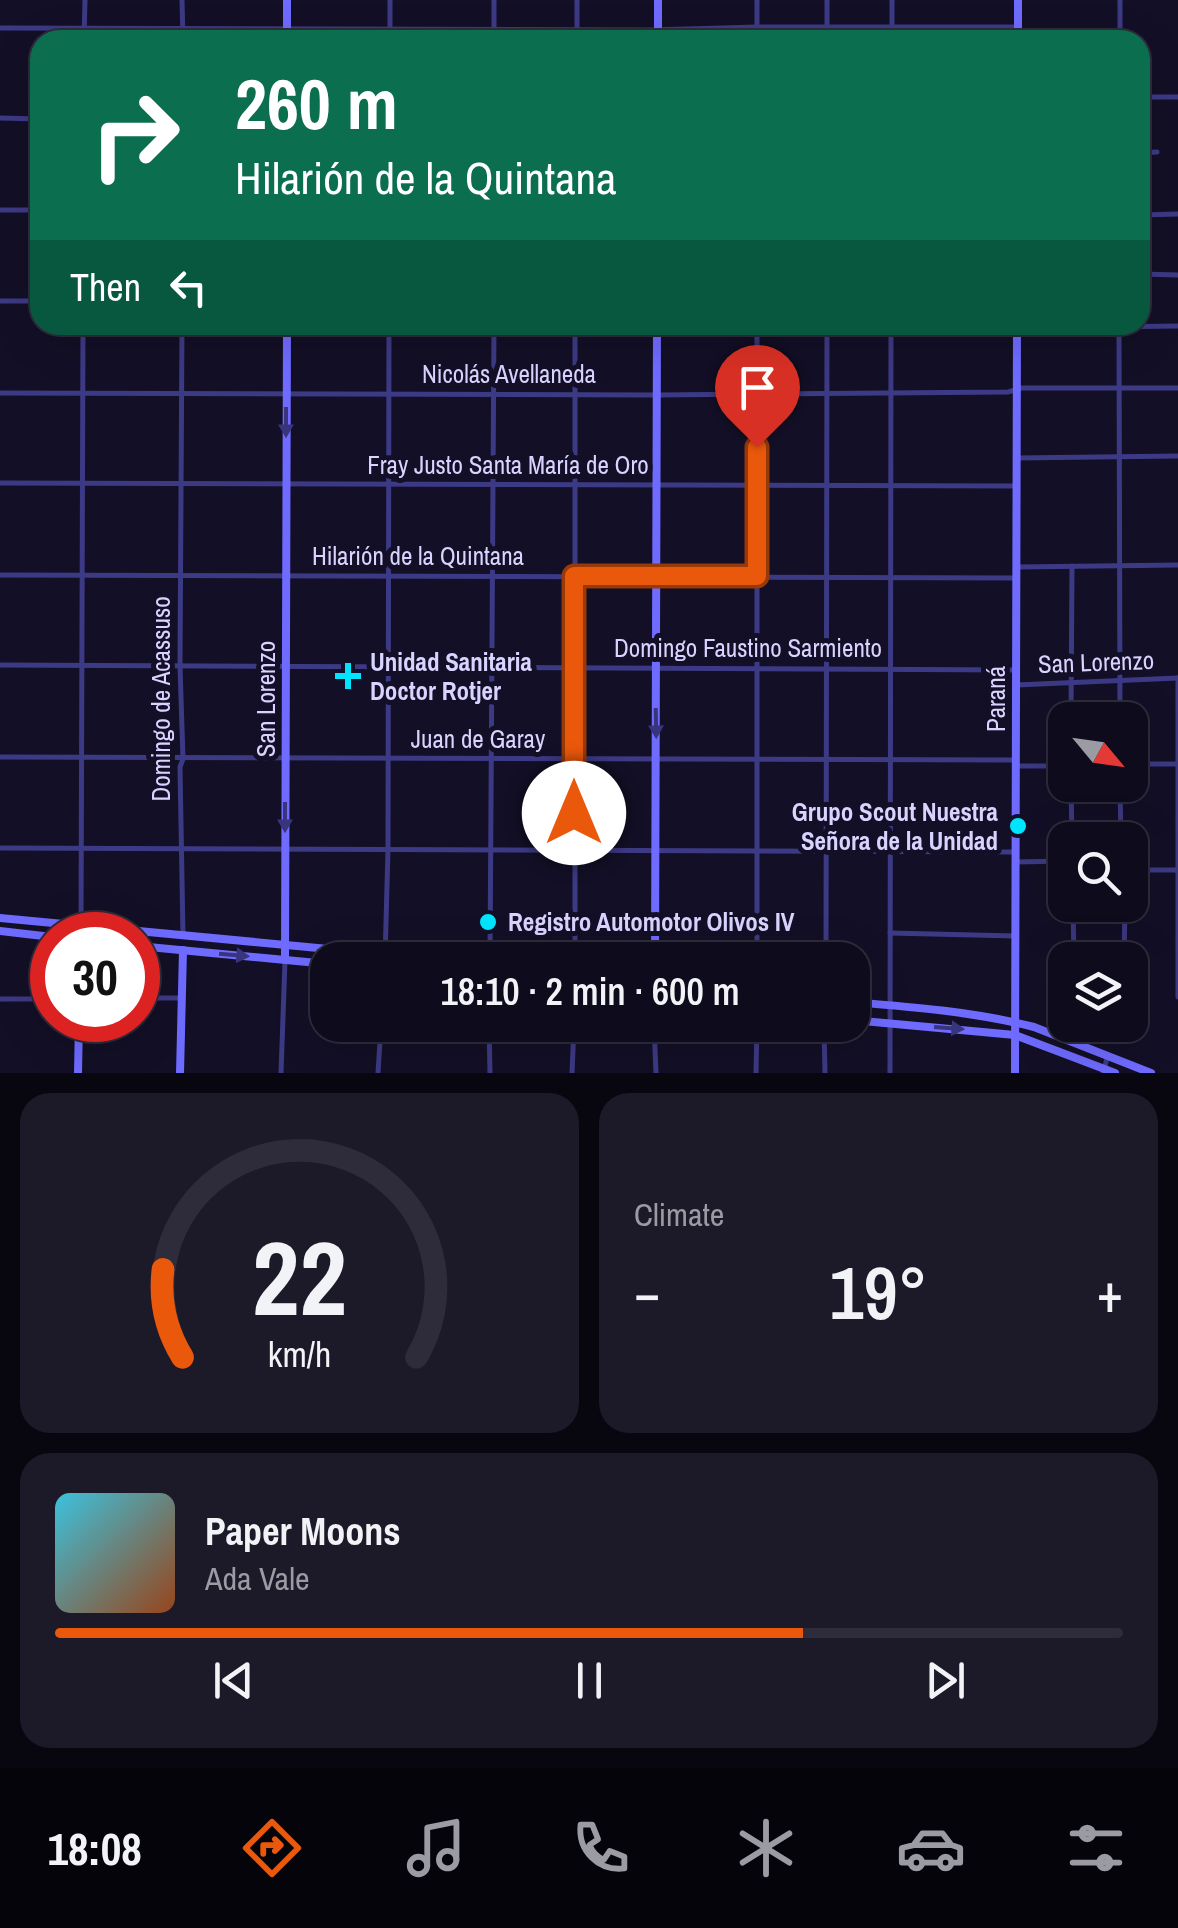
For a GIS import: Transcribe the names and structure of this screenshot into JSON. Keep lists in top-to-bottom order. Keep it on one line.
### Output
{"streets":{"street":["Nicolás Avellaneda","Fray Justo Santa María de Oro","Hilarión de la Quintana","Domingo Faustino Sarmiento","San Lorenzo","Domingo de Acassuso","Paraná","Juan de Garay"]},"crossings":[["Nicolás Avellaneda","San Lorenzo"],["Nicolás Avellaneda","Domingo de Acassuso"],["Nicolás Avellaneda","Paraná"],["Fray Justo Santa María de Oro","San Lorenzo"],["Fray Justo Santa María de Oro","Domingo de Acassuso"],["Fray Justo Santa María de Oro","Paraná"],["Hilarión de la Quintana","San Lorenzo"],["Hilarión de la Quintana","Domingo de Acassuso"],["Hilarión de la Quintana","Paraná"],["Domingo Faustino Sarmiento","San Lorenzo"],["Domingo Faustino Sarmiento","Domingo de Acassuso"],["Domingo Faustino Sarmiento","Paraná"],["San Lorenzo","Paraná"],["San Lorenzo","Juan de Garay"],["Domingo de Acassuso","Juan de Garay"],["Paraná","Juan de Garay"]],"places":{"health":["Unidad Sanitaria Doctor Rotjer"],"other":["Grupo Scout Nuestra Señora de la Unidad","Registro Automotor Olivos IV"]},"north":"bottom right","page":{"turn":["260 m","Hilarión de la Quintana"],"then":"Then","limit":"30","trip":"18:10 · 2 min · 600 m","tile":"Climate","heat":["−","19°","+"],"song":["Paper Moons","Ada Vale"],"tabs":"18:08","gauge":["22","km/h"]}}
